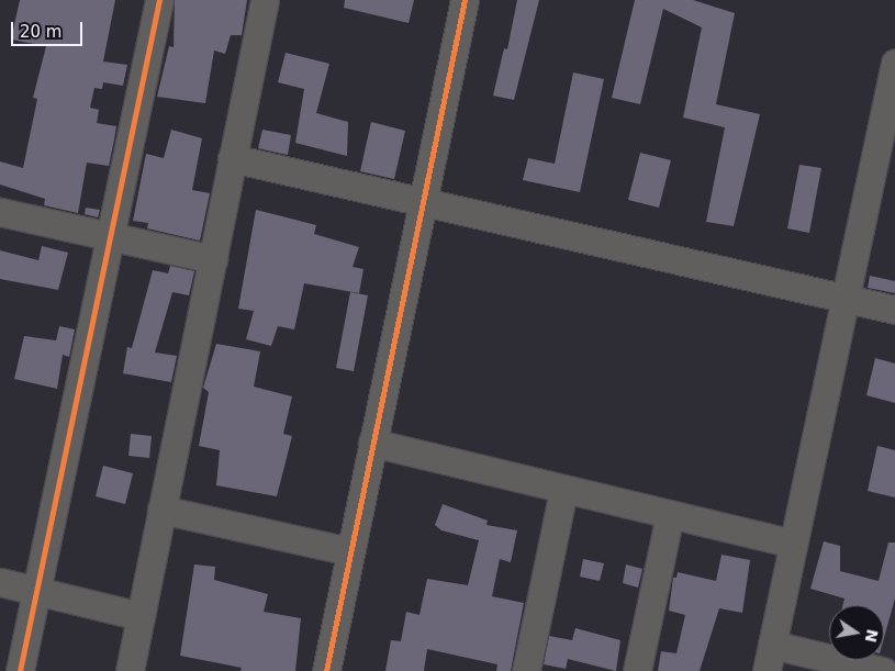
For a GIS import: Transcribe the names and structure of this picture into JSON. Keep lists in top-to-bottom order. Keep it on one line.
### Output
{"scale_bar":"20 m","north":"right"}
